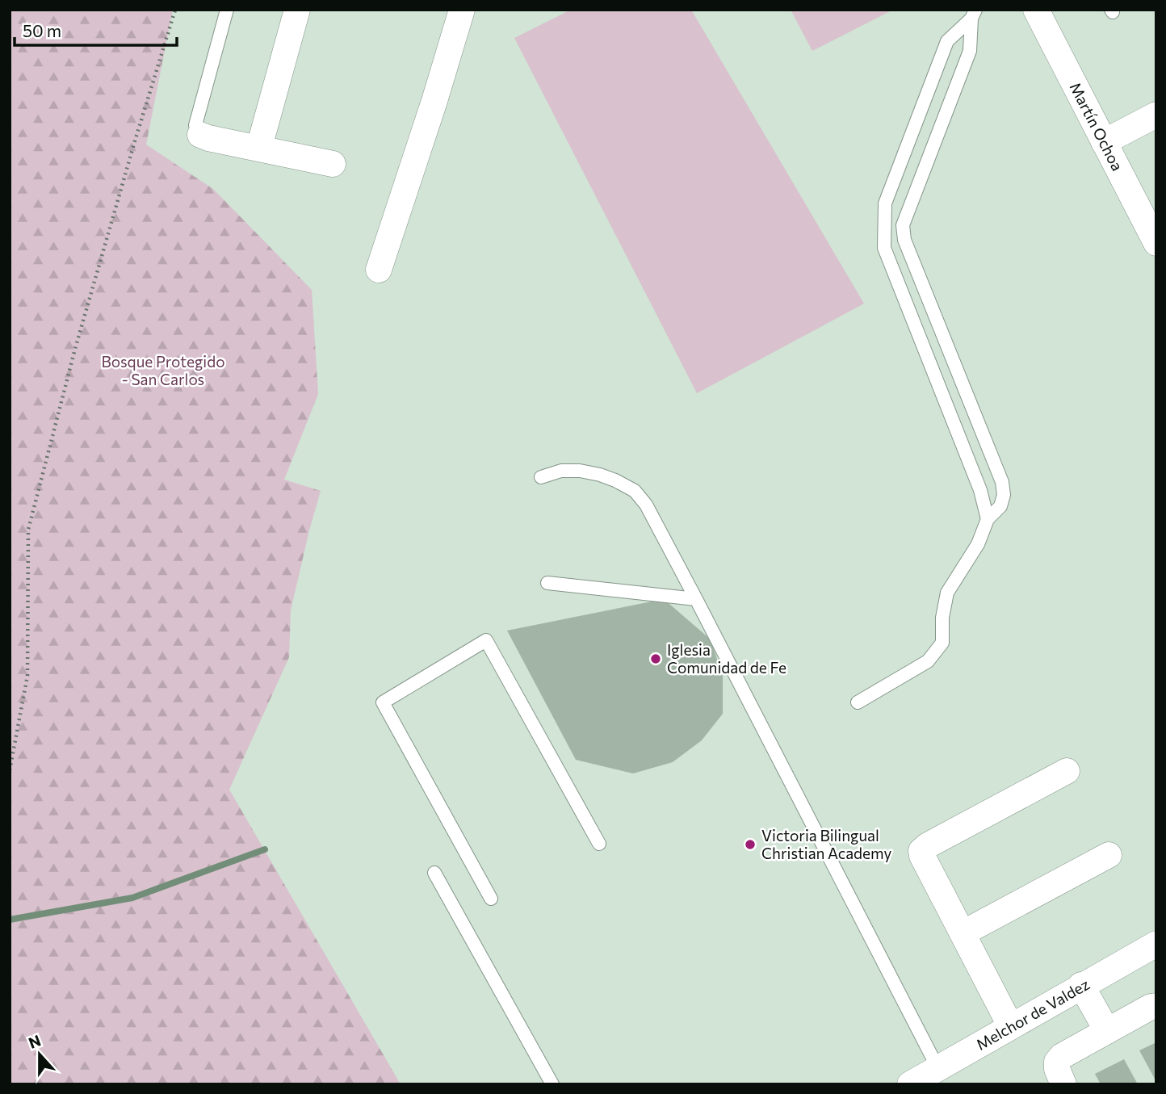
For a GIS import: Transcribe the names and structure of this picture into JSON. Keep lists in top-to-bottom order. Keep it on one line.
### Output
{"streets":{"street":["Martín Ochoa","Melchor de Valdez"]},"parks":["Bosque Protegido - San Carlos"],"places":["Iglesia Comunidad de Fe","Victoria Bilingual Christian Academy"],"scale_bar":"50 m","north":"top"}
